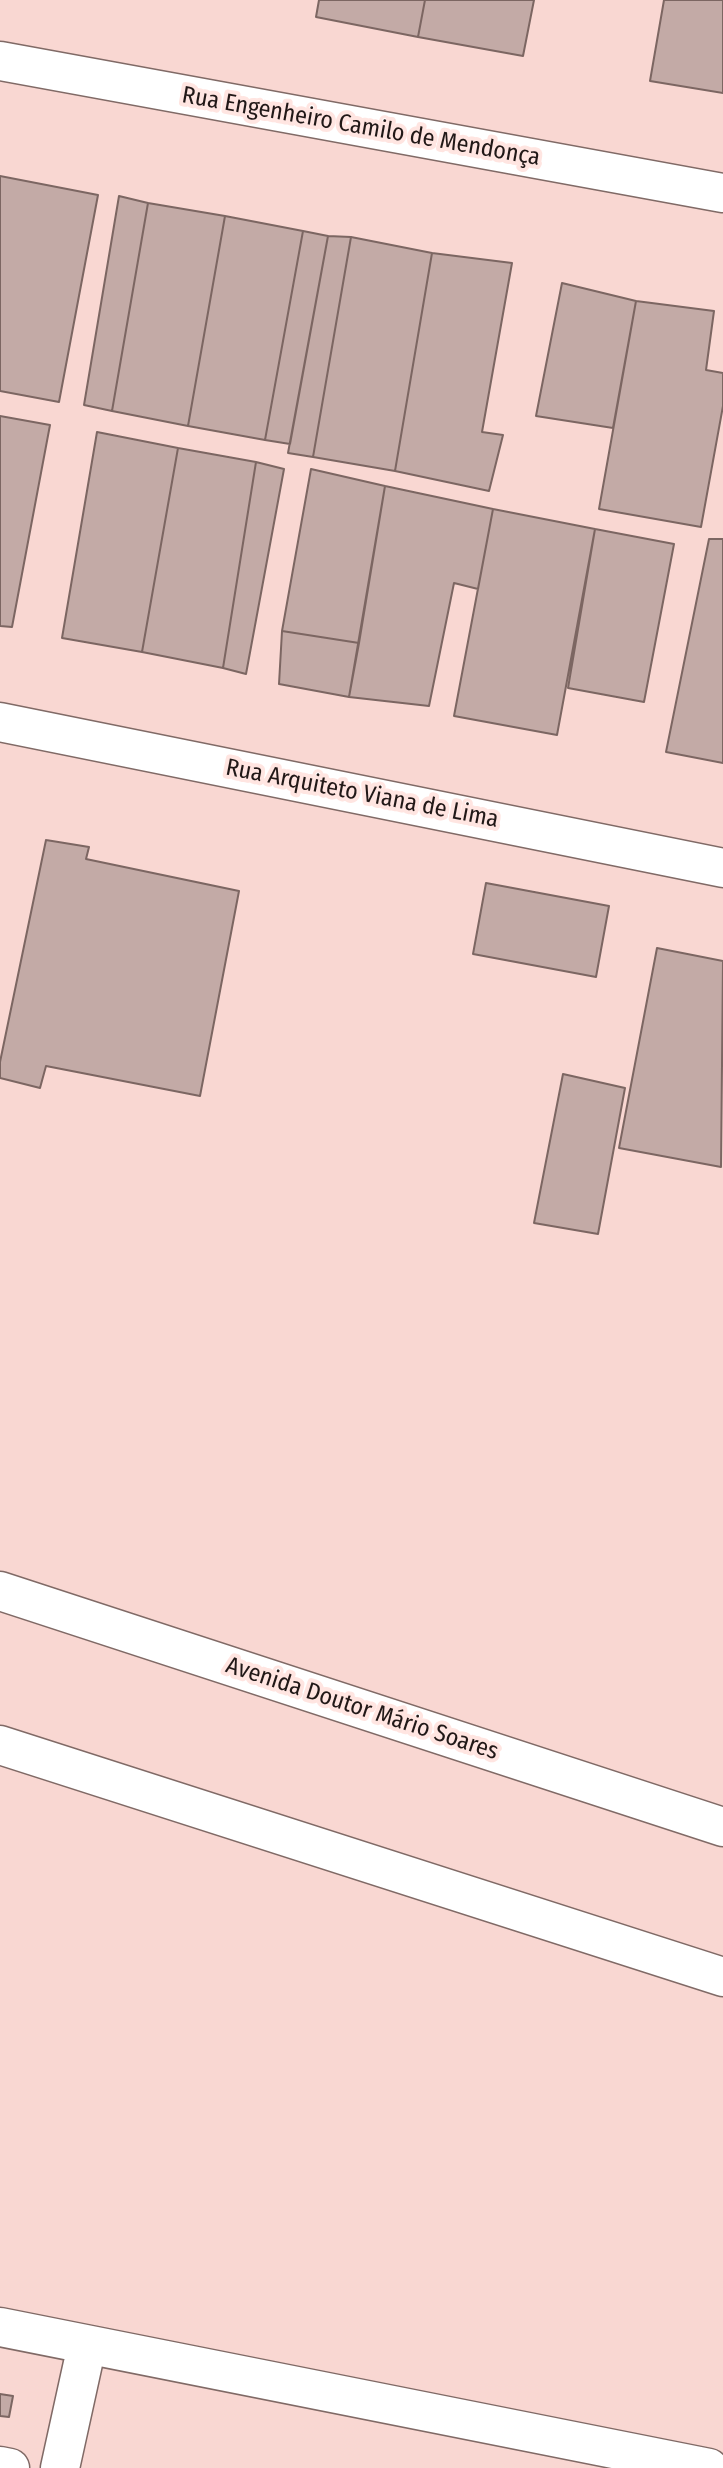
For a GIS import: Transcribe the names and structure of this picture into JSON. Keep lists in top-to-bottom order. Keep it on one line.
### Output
{"streets":{"street":["Rua Engenheiro Camilo de Mendonça","Rua Arquiteto Viana de Lima","Avenida Doutor Mário Soares"]}}
